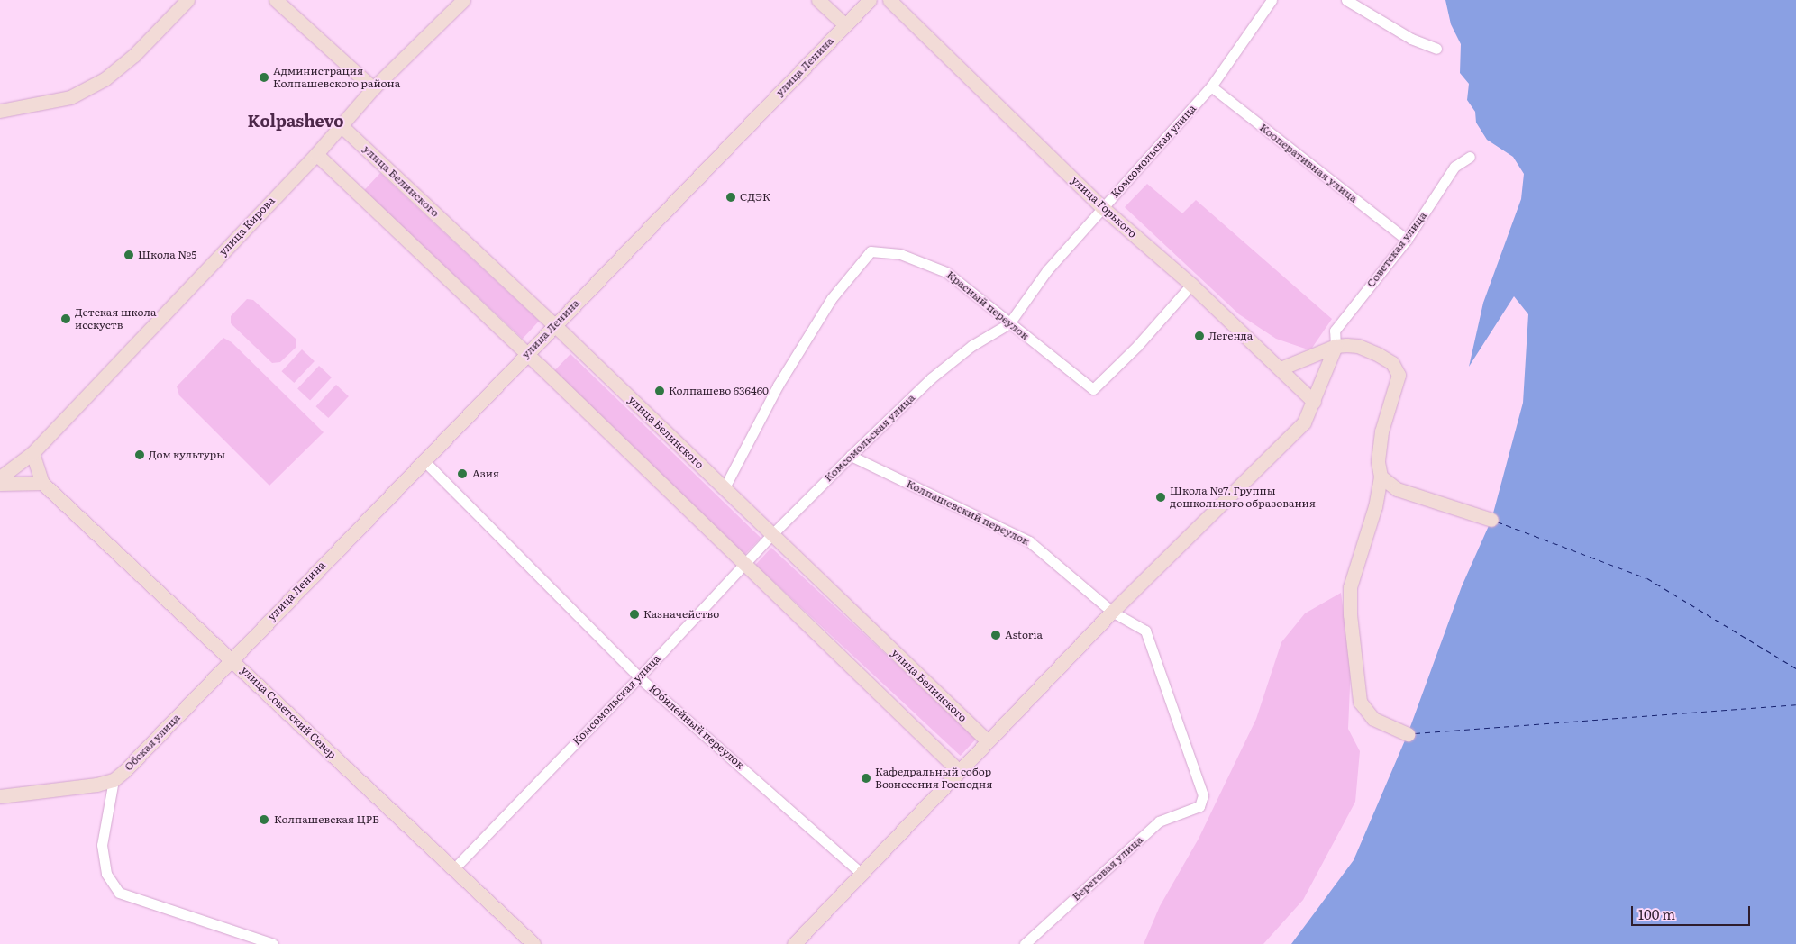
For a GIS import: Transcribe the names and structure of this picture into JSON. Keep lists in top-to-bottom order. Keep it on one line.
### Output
{"streets":{"street":["улица Ленина","Комсомольская улица","Кооперативная улица","улица Белинского","улица Горького","улица Кирова","Советская улица","Красный переулок","Колпашевский переулок","улица Советский Север","Юбилейный переулок","Обская улица","Береговая улица"]},"crossings":[["улица Ленина","улица Белинского"],["улица Ленина","улица Советский Север"],["улица Ленина","Юбилейный переулок"],["улица Ленина","Обская улица"],["Комсомольская улица","Кооперативная улица"],["Комсомольская улица","улица Белинского"],["Комсомольская улица","улица Горького"],["Комсомольская улица","Красный переулок"],["Комсомольская улица","Колпашевский переулок"],["Комсомольская улица","улица Советский Север"],["Комсомольская улица","Юбилейный переулок"],["Кооперативная улица","Советская улица"],["улица Белинского","улица Кирова"],["улица Белинского","Красный переулок"],["улица Горького","Красный переулок"],["Колпашевский переулок","Береговая улица"],["улица Советский Север","Обская улица"]],"districts":["Kolpashevo"],"places":["Администрация Колпашевского района","СДЭК","Школа №5","Детская школа исскуств","Легенда","Колпашево 636460","Дом культуры","Азия","Школа №7. Группы дошкольного образования","Казначейство","Astoria","Кафедральный собор Вознесения Господня","Колпашевская ЦРБ"],"scale_bar":"100 m"}
